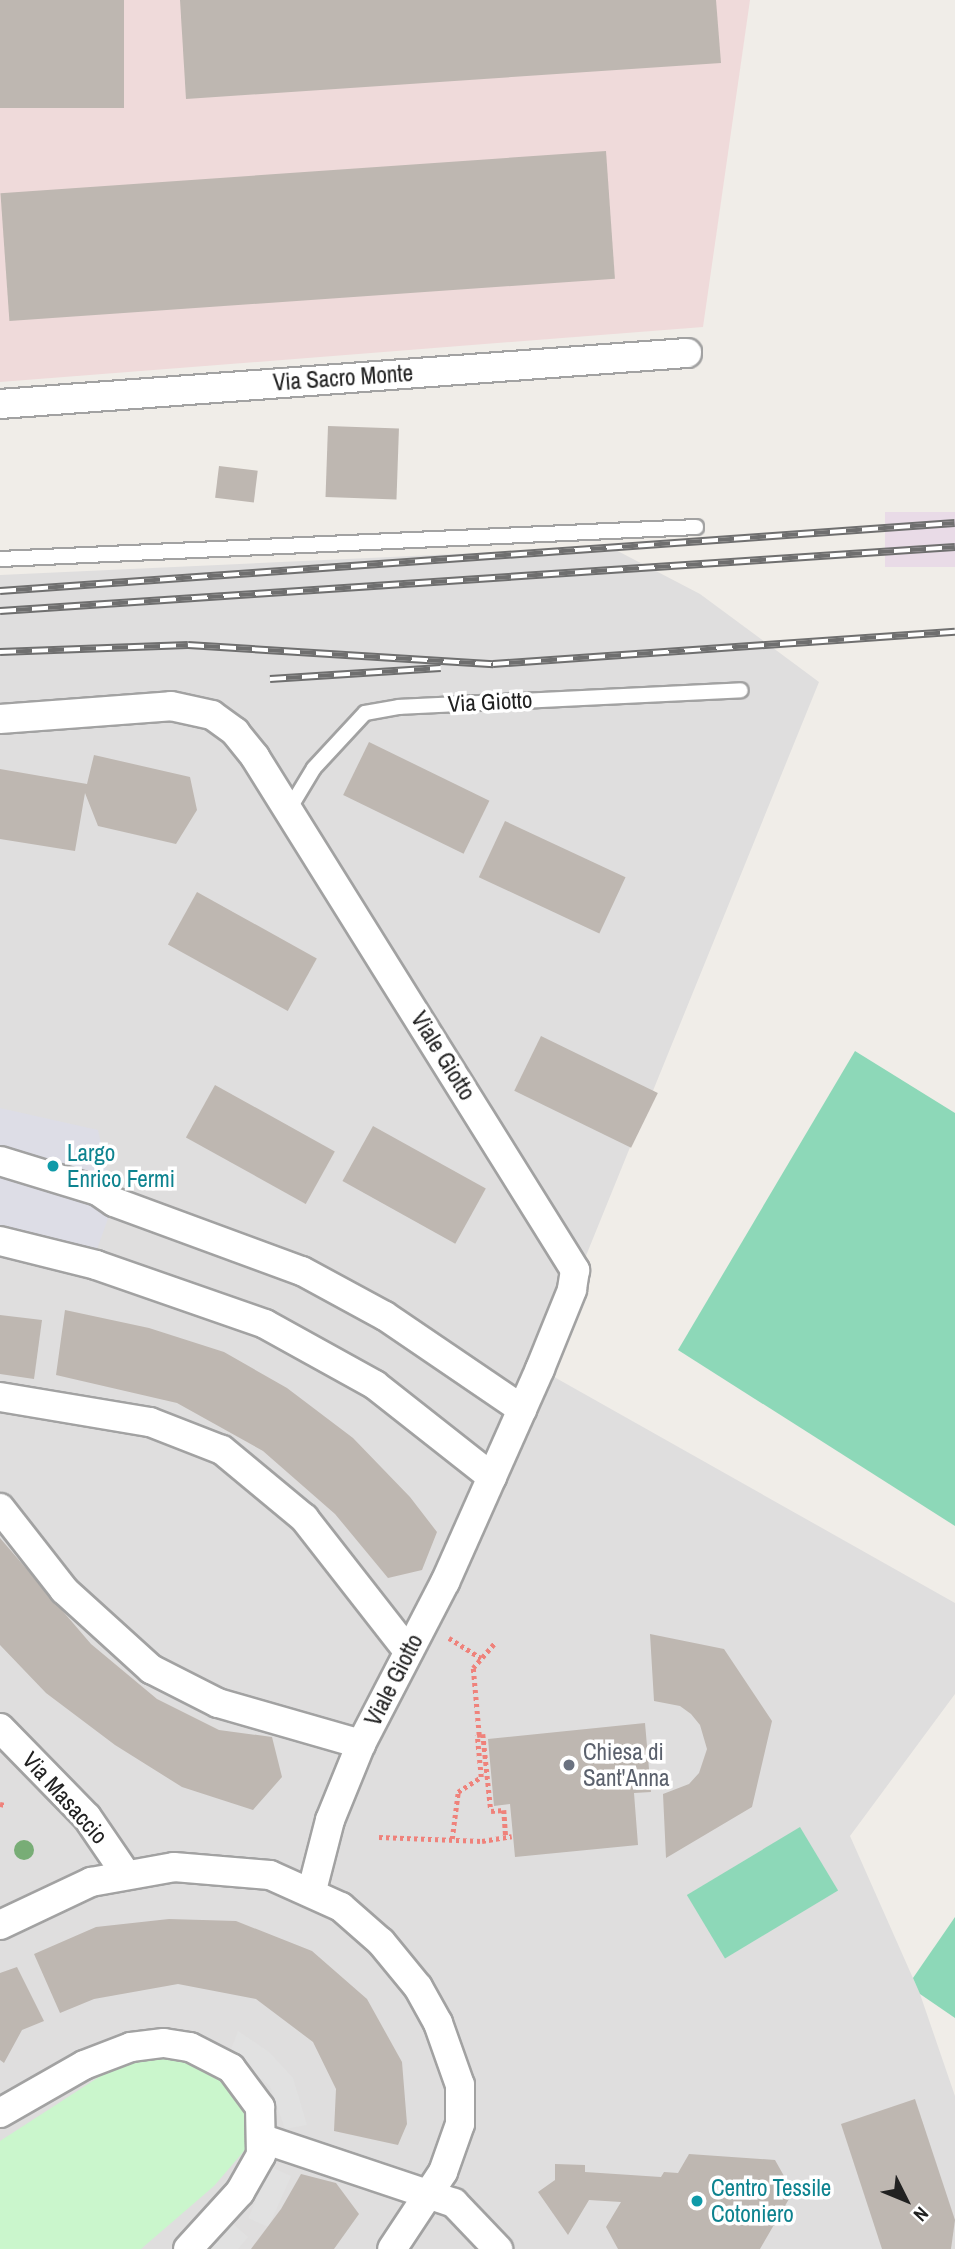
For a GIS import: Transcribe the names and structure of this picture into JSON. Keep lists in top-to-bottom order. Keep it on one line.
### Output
{"streets":{"street":["Via Sacro Monte","Viale Giotto","Via Masaccio"],"lane":["Via Giotto"]},"crossings":[["Via Giotto","Viale Giotto"]],"places":["Largo Enrico Fermi","Chiesa di Sant'Anna","Centro Tessile Cotoniero"],"north":"bottom right"}
